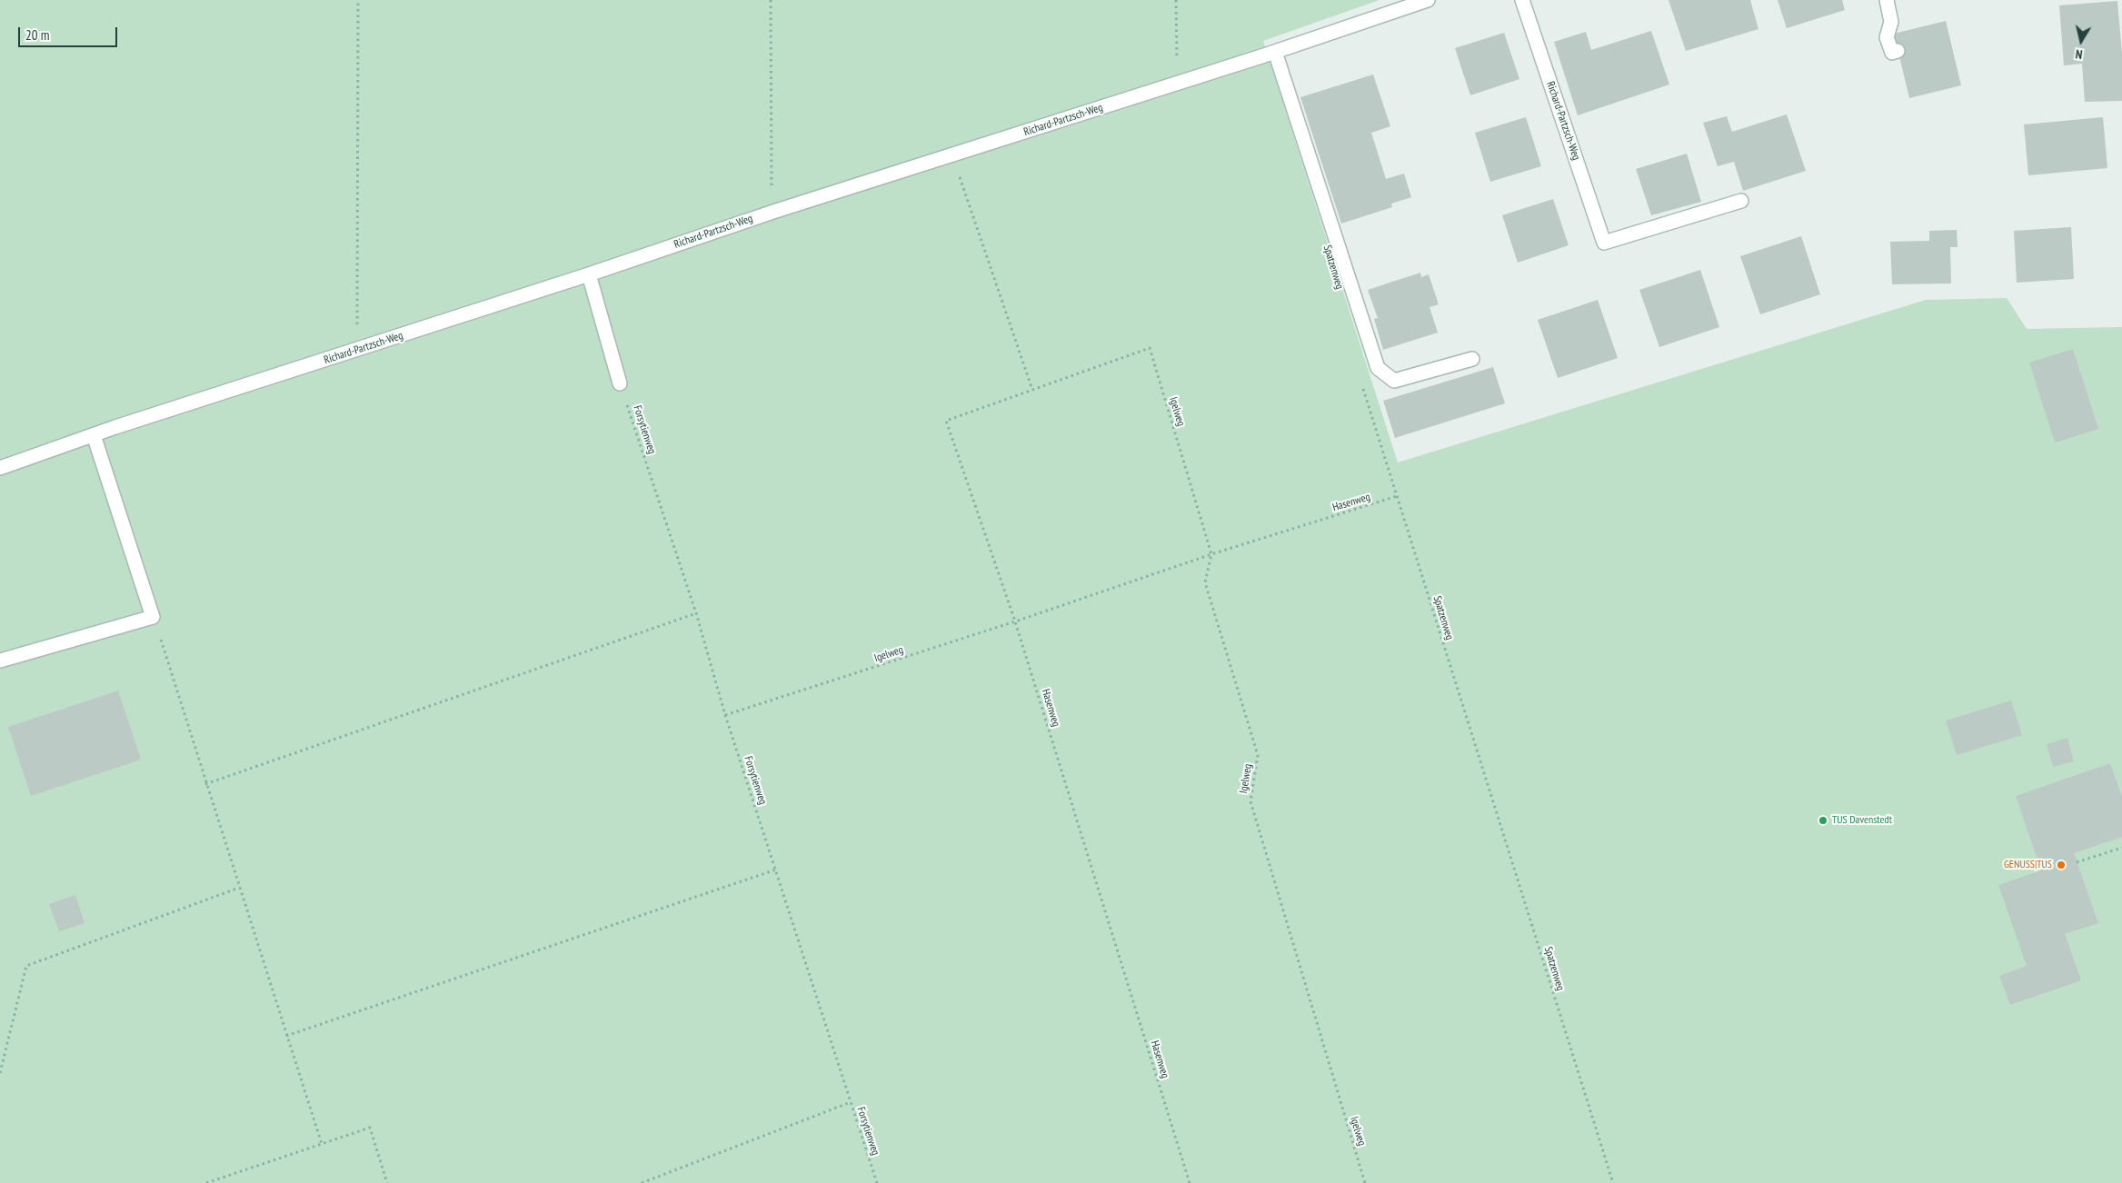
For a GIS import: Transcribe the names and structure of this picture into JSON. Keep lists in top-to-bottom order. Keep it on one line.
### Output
{"streets":{"street":["Richard-Partzsch-Weg"],"path":["Spatzenweg","Igelweg","Forsytienweg","Hasenweg"]},"crossings":[["Spatzenweg","Hasenweg"],["Igelweg","Forsytienweg"],["Igelweg","Hasenweg"]],"places":["TUS Davenstedt","GENUSS|TUS"],"scale_bar":"20 m","north":"bottom"}
